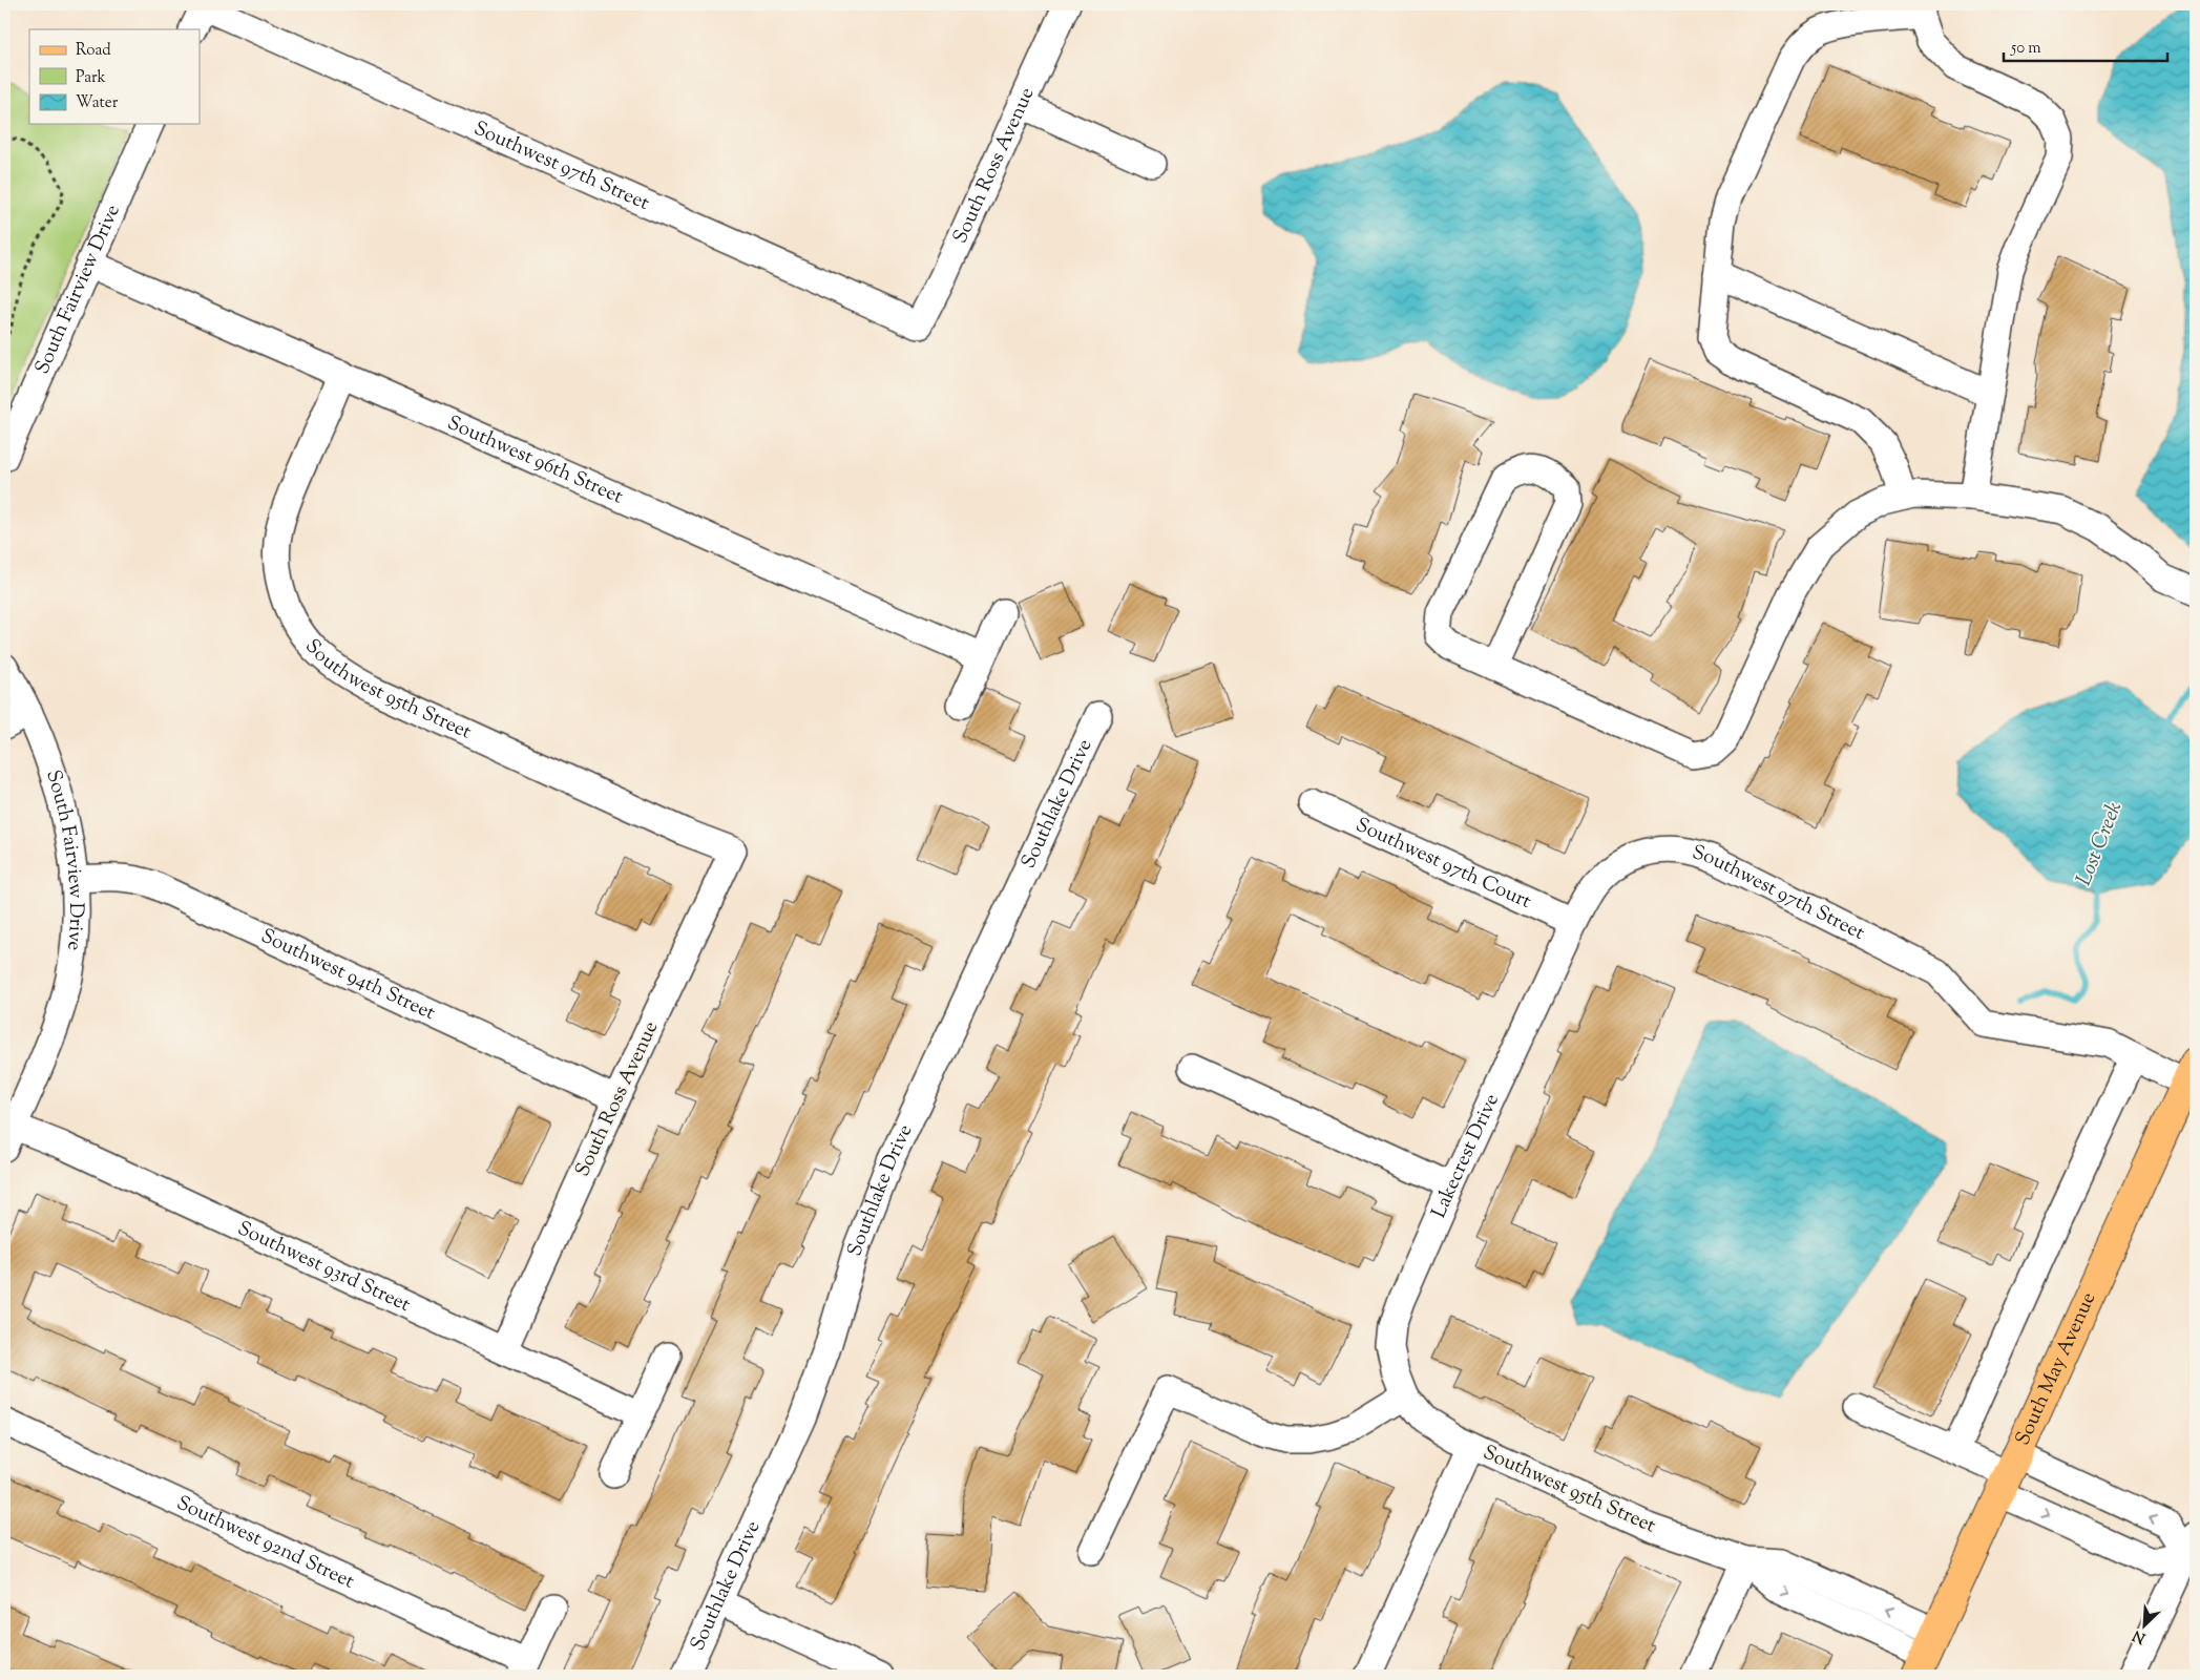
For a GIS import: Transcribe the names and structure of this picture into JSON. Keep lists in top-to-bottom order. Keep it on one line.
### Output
{"streets":{"main road":["South May Avenue"],"street":["South Ross Avenue","Southwest 97th Street","South Fairview Drive","Southwest 96th Street","Southwest 95th Street","Southlake Drive","Southwest 97th Court","Southwest 94th Street","Lakecrest Drive","Southwest 93rd Street","Southwest 92nd Street"]},"crossings":[["South Ross Avenue","Southwest 97th Street"],["South Ross Avenue","Southwest 95th Street"],["South Ross Avenue","Southwest 94th Street"],["South Ross Avenue","Southwest 93rd Street"],["Southwest 97th Street","Southwest 97th Court"],["Southwest 97th Street","Lakecrest Drive"],["South Fairview Drive","Southwest 96th Street"],["South Fairview Drive","Southwest 94th Street"],["South Fairview Drive","Southwest 93rd Street"],["Southwest 96th Street","Southwest 95th Street"],["Southwest 95th Street","Lakecrest Drive"],["Southwest 95th Street","South May Avenue"],["Southwest 97th Court","Lakecrest Drive"]],"water":["Lost Creek"],"legend":["Road","Park","Water"],"scale_bar":"50 m","north":"bottom left"}
